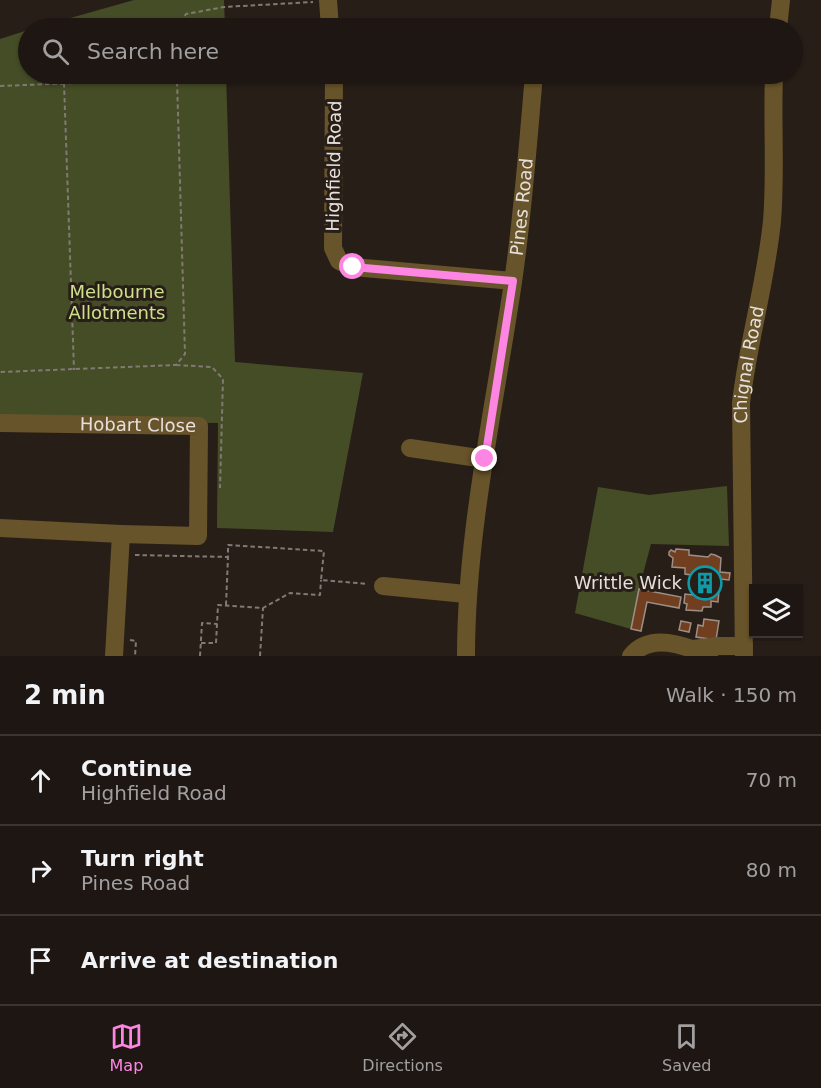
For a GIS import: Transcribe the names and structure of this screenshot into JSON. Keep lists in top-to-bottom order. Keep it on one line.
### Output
{"streets":{"street":["Highfield Road","Pines Road","Chignal Road","Hobart Close"]},"crossings":[["Highfield Road","Pines Road"]],"parks":["Melbourne Allotments"],"places":{"building":["Writtle Wick"]},"page":{"search":"Search here","heading":["2 min","Walk · 150 m"],"list":[["Continue","Highfield Road","70 m"],["Turn right","Pines Road","80 m"],"Arrive at destination"],"nav":["Map","Directions","Saved"]}}
